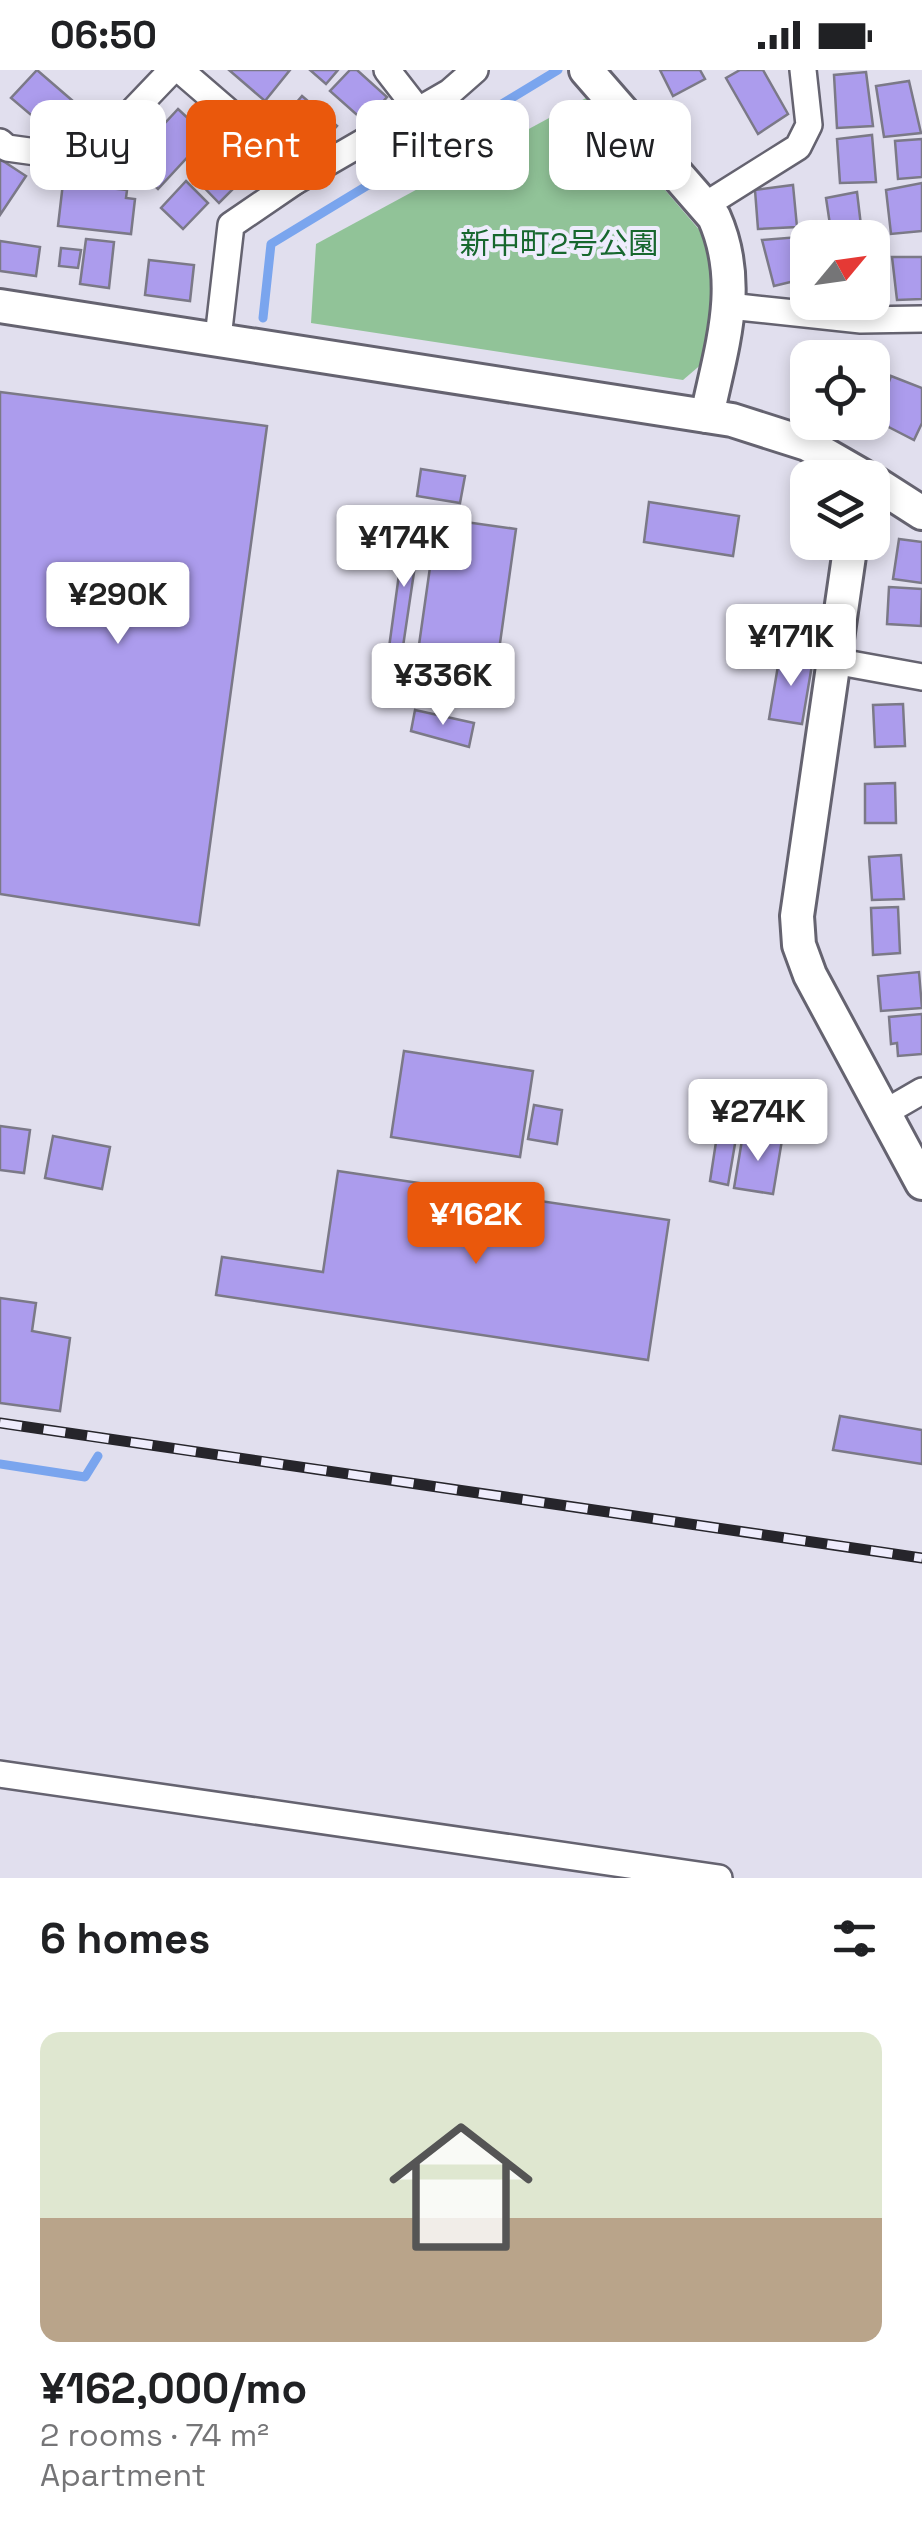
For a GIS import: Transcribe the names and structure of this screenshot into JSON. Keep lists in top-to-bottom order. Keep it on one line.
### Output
{"parks":["新中町2号公園"],"north":"top right","page":{"status":"06:50","chip":["Buy","Rent","Filters","New"],"price":["¥174K","¥290K","¥171K","¥336K","¥274K","¥162K"],"heading":"6 homes","list":[{"name":"¥162,000/mo","note":"2 rooms · 74 m² · Apartment"}]}}
